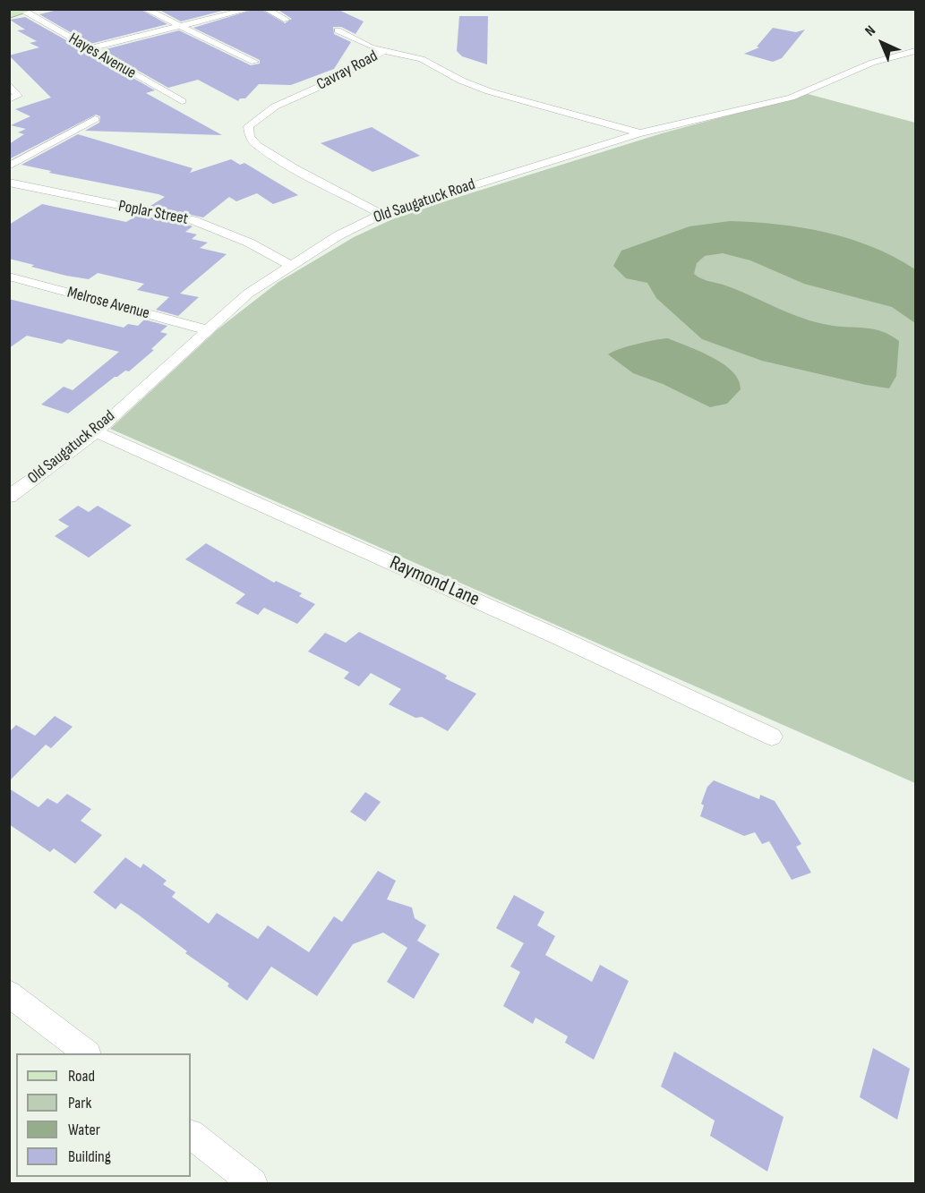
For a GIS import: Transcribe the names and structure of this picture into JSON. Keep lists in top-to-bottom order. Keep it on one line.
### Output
{"streets":{"street":["Hayes Avenue","Cavray Road","Old Saugatuck Road","Poplar Street","Melrose Avenue","Raymond Lane"]},"crossings":[["Cavray Road","Old Saugatuck Road"],["Old Saugatuck Road","Poplar Street"],["Old Saugatuck Road","Melrose Avenue"],["Old Saugatuck Road","Raymond Lane"]],"legend":["Road","Park","Water","Building"],"north":"top left"}
